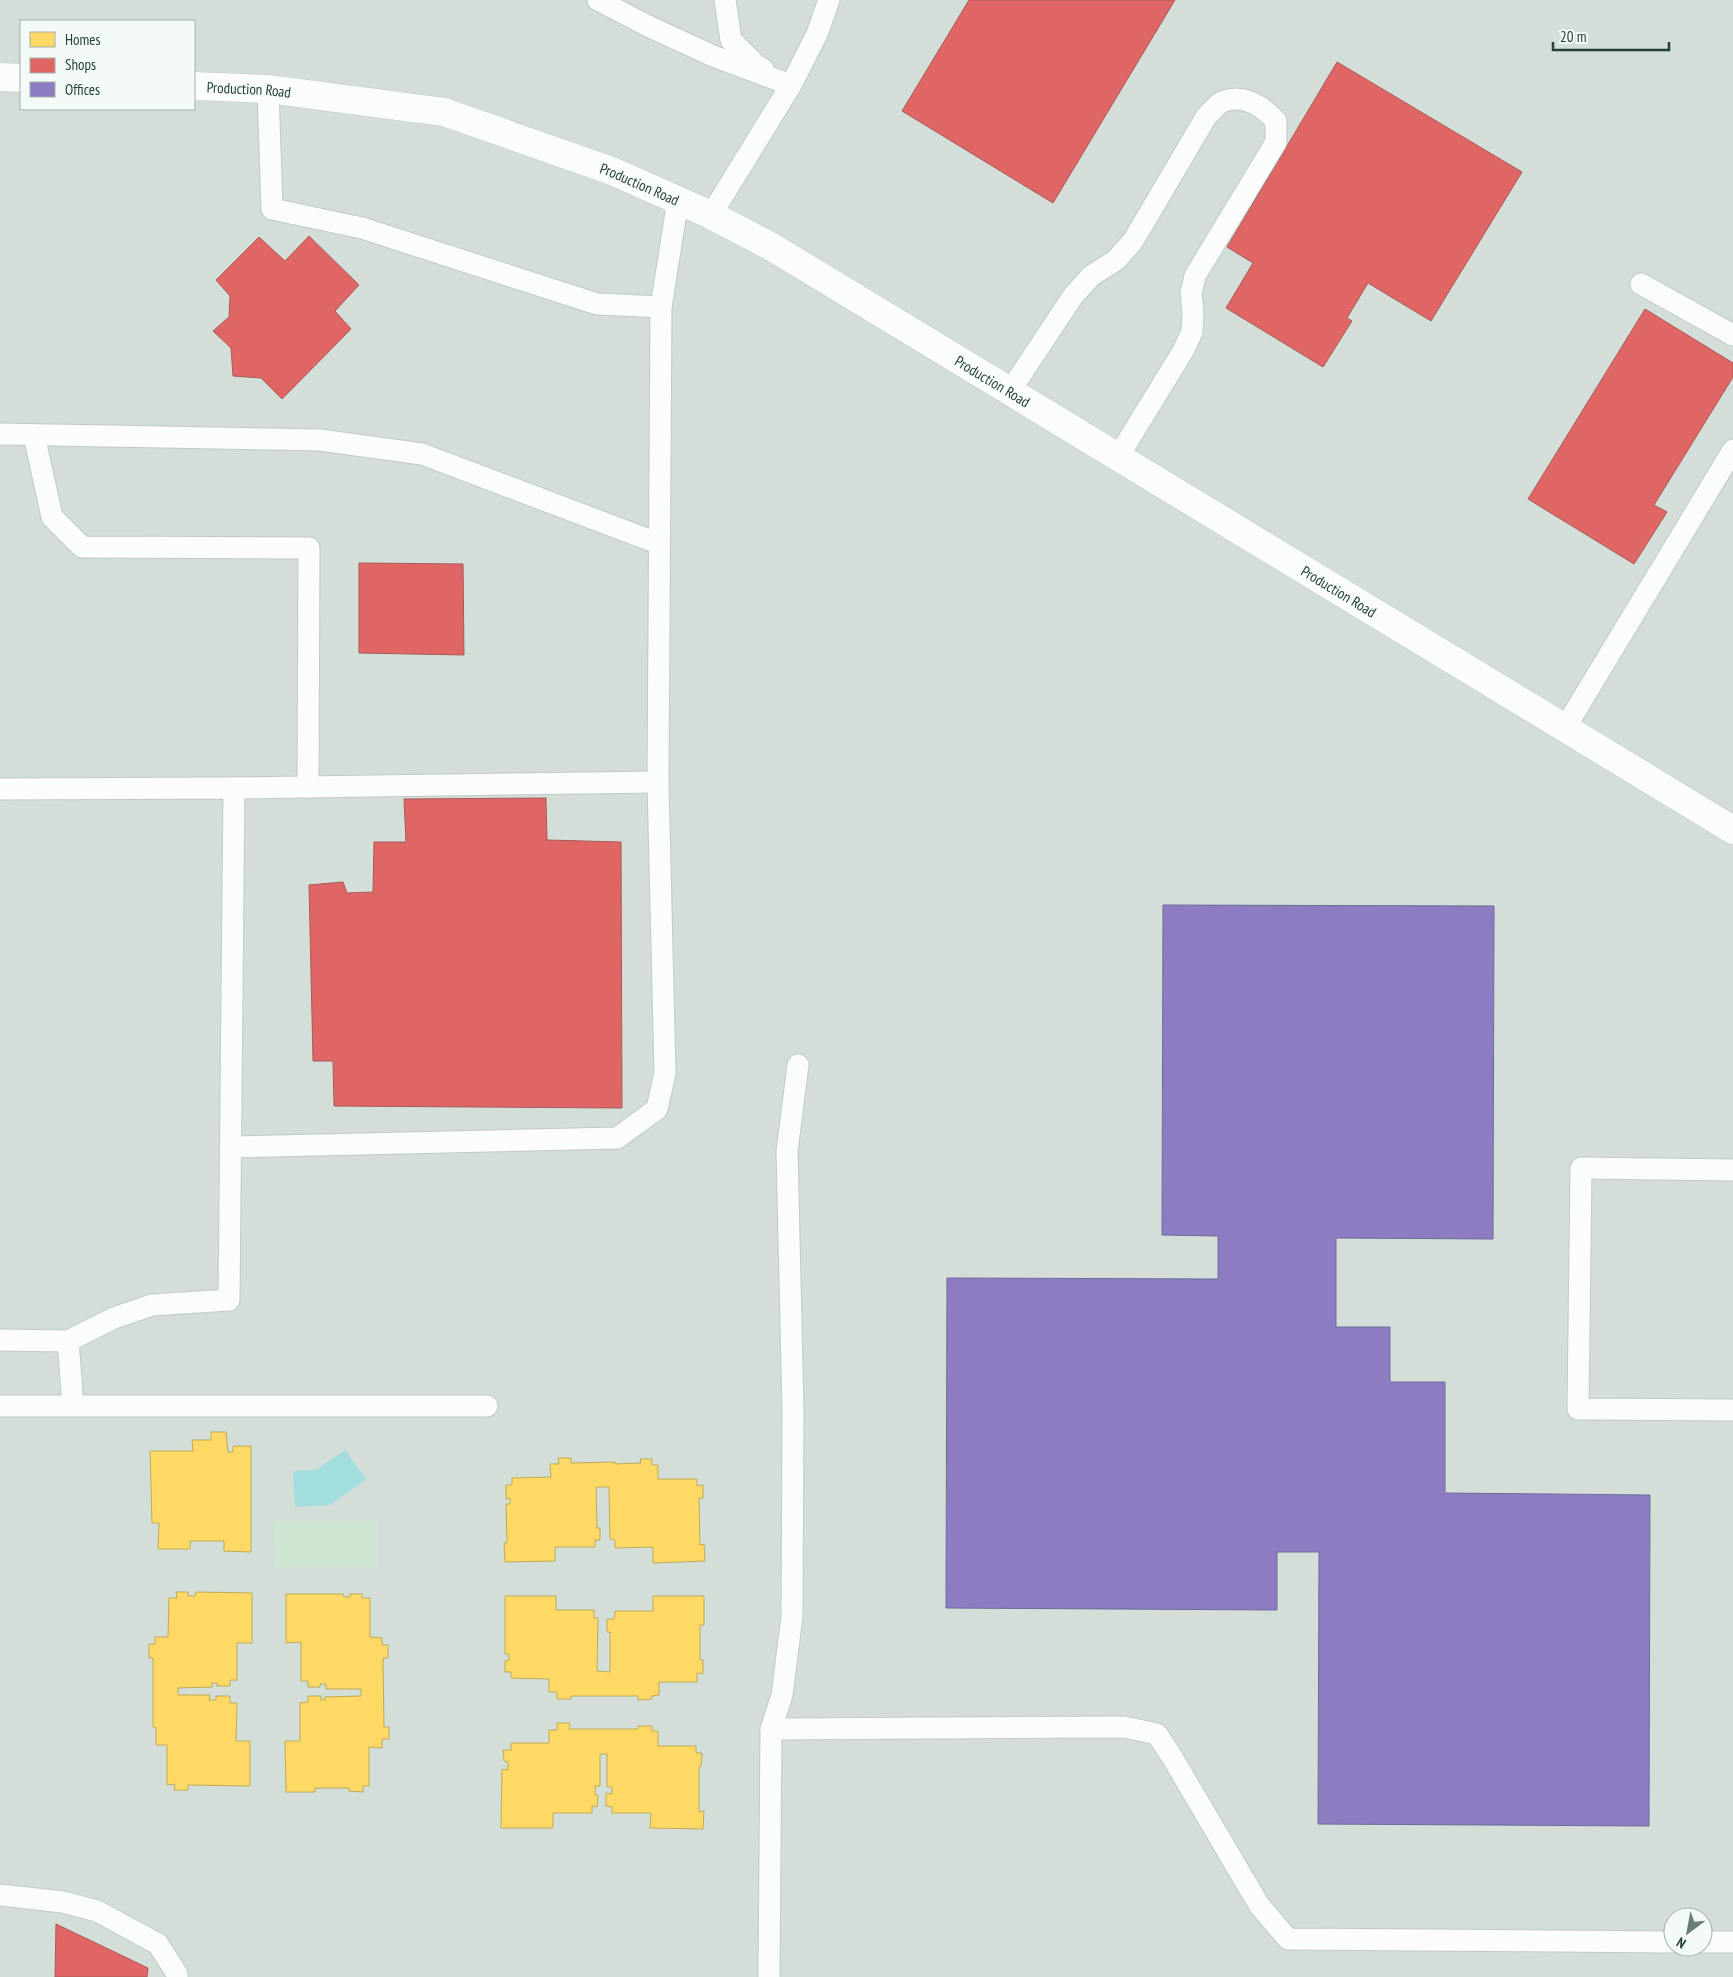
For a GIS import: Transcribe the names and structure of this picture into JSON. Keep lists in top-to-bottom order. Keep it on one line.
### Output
{"streets":{"street":["Production Road"]},"legend":["Homes","Shops","Offices"],"scale_bar":"20 m","north":"bottom left"}
